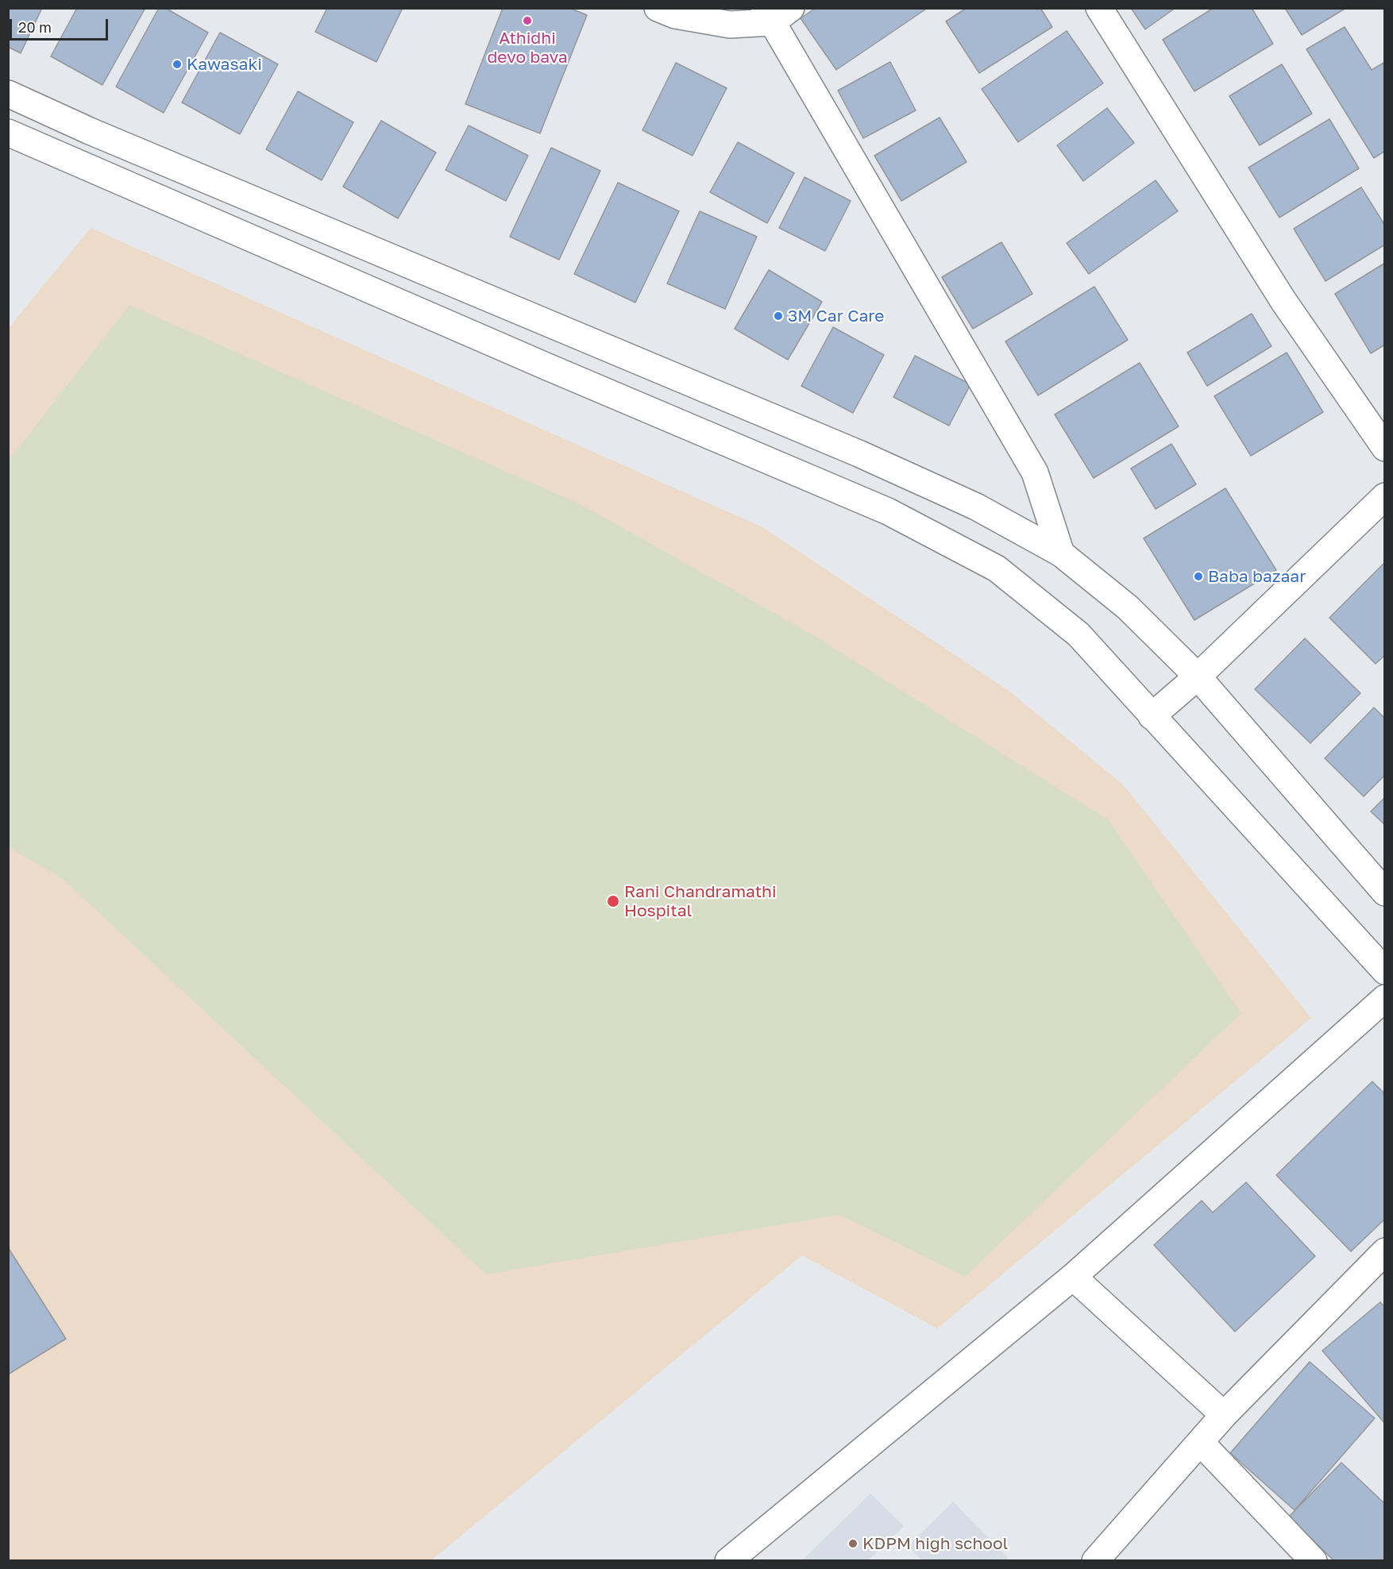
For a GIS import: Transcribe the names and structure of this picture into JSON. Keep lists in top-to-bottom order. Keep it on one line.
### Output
{"places":["Athidhi devo bava","Kawasaki","3M Car Care","Baba bazaar","Rani Chandramathi Hospital","KDPM high school"],"scale_bar":"20 m"}
